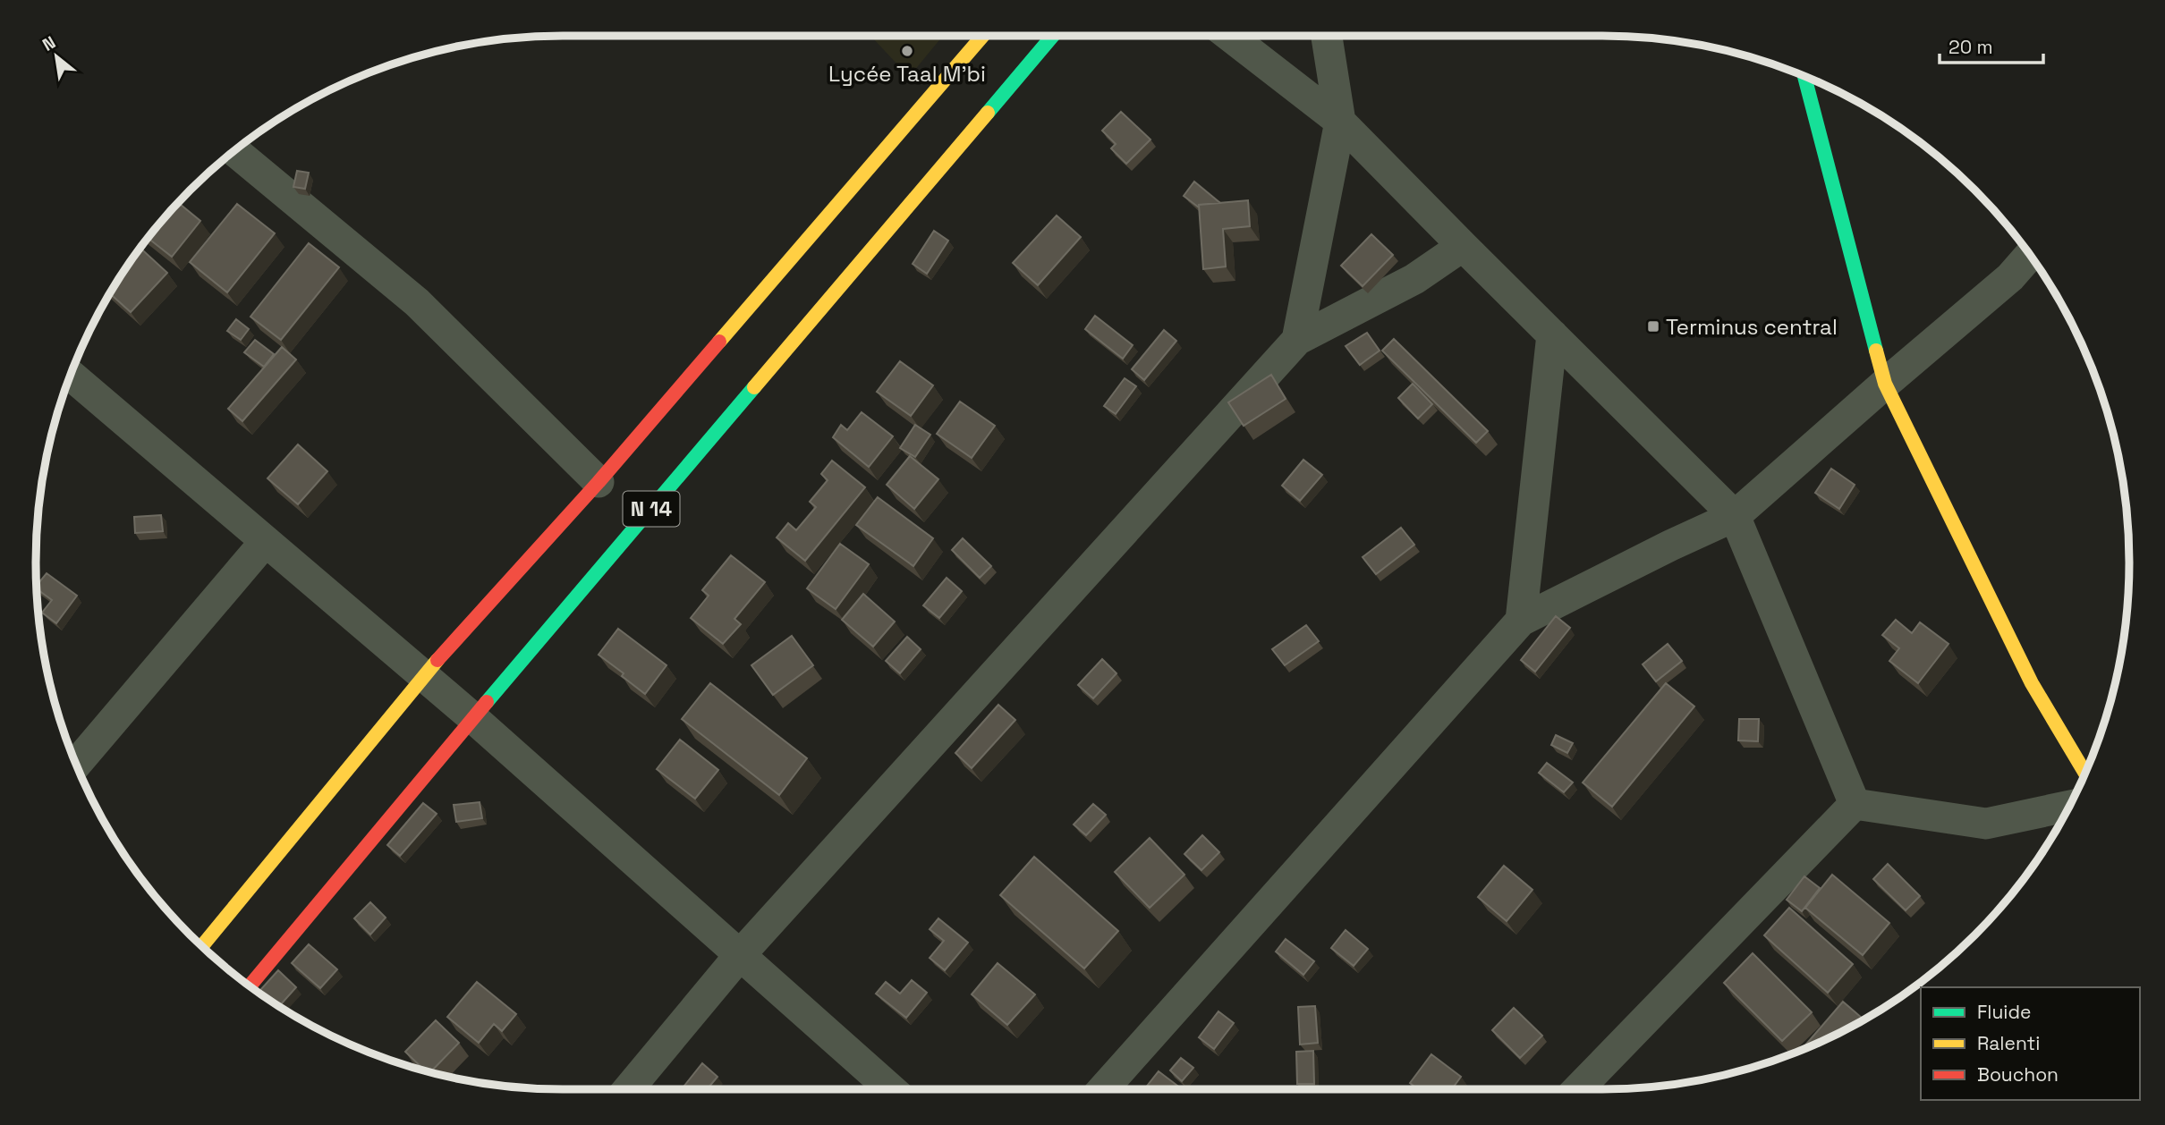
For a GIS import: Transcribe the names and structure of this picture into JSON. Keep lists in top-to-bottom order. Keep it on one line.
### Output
{"streets":{"main road":["N 14"]},"places":{"other":["Lycée Taal M'bi"],"transit":["Terminus central"]},"legend":["Fluide","Ralenti","Bouchon"],"scale_bar":"20 m","north":"top left"}
